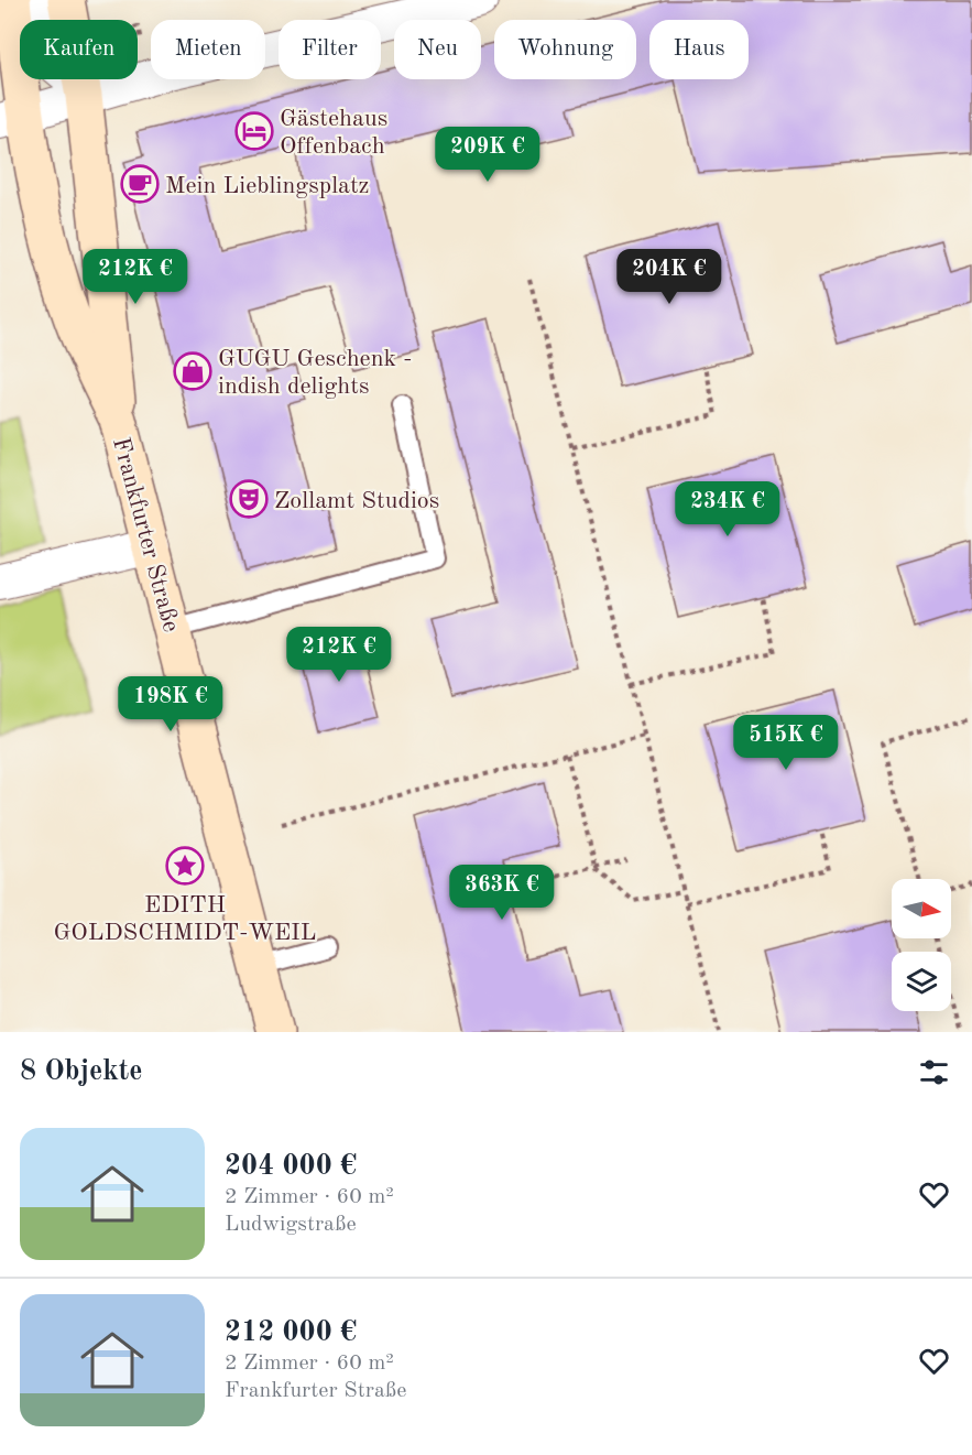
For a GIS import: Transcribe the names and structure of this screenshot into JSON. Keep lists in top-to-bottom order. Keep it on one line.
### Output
{"streets":{"main road":["Frankfurter Straße"]},"places":{"hotel":["Gästehaus Offenbach"],"cafe":["Mein Lieblingsplatz"],"shop":["GUGU Geschenk - indish delights"],"theatre":["Zollamt Studios"],"place":["EDITH GOLDSCHMIDT-WEIL"]},"north":"right","page":{"chip":["Kaufen","Mieten","Filter","Neu","Wohnung","Haus"],"price":["209K €","212K €","204K €","234K €","212K €","198K €","515K €","363K €"],"heading":"8 Objekte","list":[{"name":"204 000 €","note":"2 Zimmer · 60 m² · Ludwigstraße"},{"name":"212 000 €","note":"2 Zimmer · 60 m² · Frankfurter Straße"}]}}
